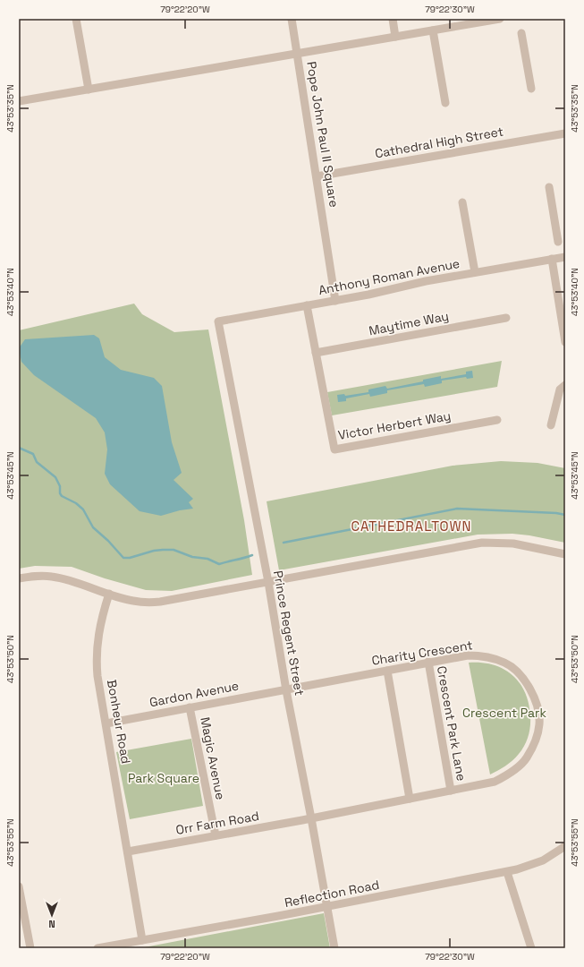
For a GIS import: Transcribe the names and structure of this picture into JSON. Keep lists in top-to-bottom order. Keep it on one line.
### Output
{"streets":{"street":["Pope John Paul II Square","Cathedral High Street","Anthony Roman Avenue","Maytime Way","Victor Herbert Way","Prince Regent Street","Charity Crescent","Gardon Avenue","Bonheur Road","Crescent Park Lane","Magic Avenue","Orr Farm Road","Reflection Road"]},"crossings":[["Pope John Paul II Square","Cathedral High Street"],["Pope John Paul II Square","Anthony Roman Avenue"],["Anthony Roman Avenue","Victor Herbert Way"],["Anthony Roman Avenue","Prince Regent Street"],["Maytime Way","Victor Herbert Way"],["Prince Regent Street","Charity Crescent"],["Prince Regent Street","Gardon Avenue"],["Prince Regent Street","Orr Farm Road"],["Prince Regent Street","Reflection Road"],["Charity Crescent","Gardon Avenue"],["Charity Crescent","Crescent Park Lane"],["Charity Crescent","Orr Farm Road"],["Gardon Avenue","Bonheur Road"],["Gardon Avenue","Magic Avenue"],["Bonheur Road","Orr Farm Road"],["Bonheur Road","Reflection Road"],["Magic Avenue","Orr Farm Road"]],"districts":["CATHEDRALTOWN"],"parks":["Crescent Park","Park Square"],"north":"bottom","coordinates":["79°22'20\"W","79°22'30\"W","43°53'35\"N","43°53'40\"N","43°53'45\"N","43°53'50\"N","43°53'55\"N"]}
